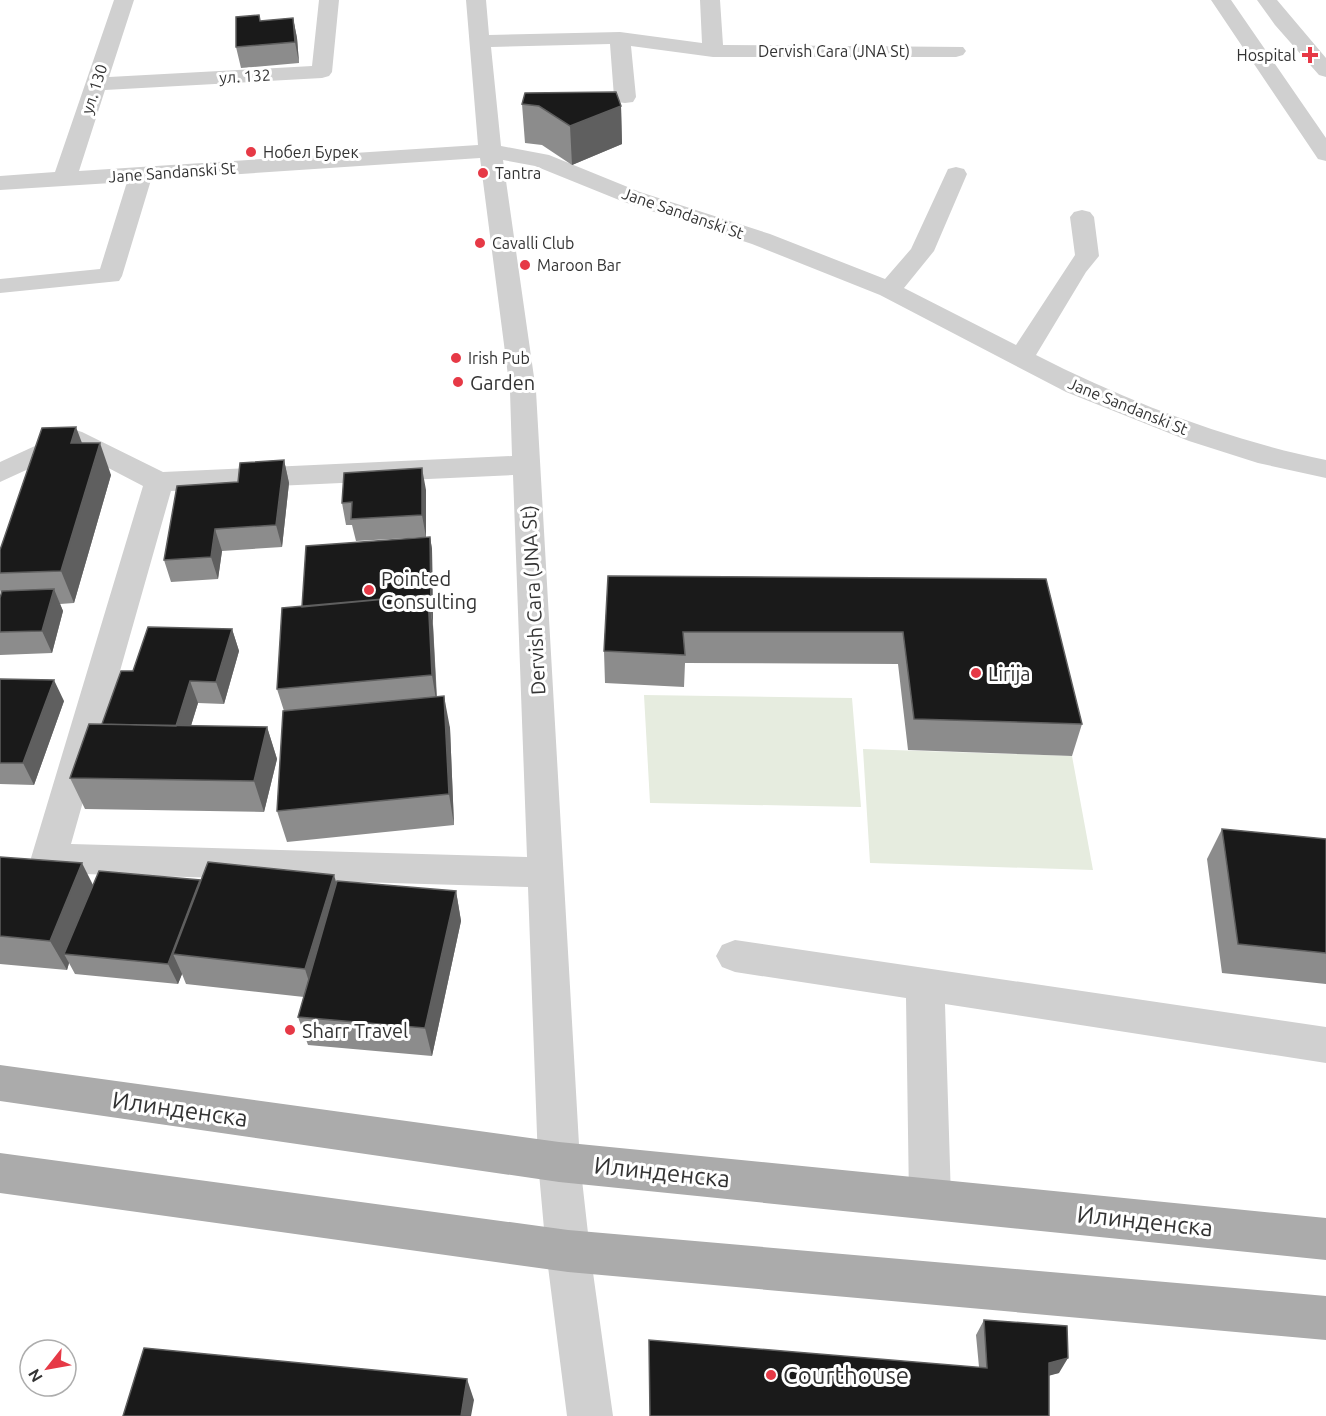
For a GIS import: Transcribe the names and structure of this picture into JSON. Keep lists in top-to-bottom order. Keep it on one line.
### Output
{"streets":{"main road":["Илинденска"],"street":["Dervish Cara (JNA St)","ул. 132","ул. 130","Jane Sandanski St"]},"crossings":[["Dervish Cara (JNA St)","Jane Sandanski St"],["Dervish Cara (JNA St)","Илинденска"],["ул. 132","ул. 130"],["ул. 130","Jane Sandanski St"]],"places":{"health":["Hospital"],"other":["Нобел Бурек","Tantra","Cavalli Club","Maroon Bar","Irish Pub","Garden","Pointed Consulting","Lirija","Sharr Travel","Courthouse"]},"north":"bottom left"}
